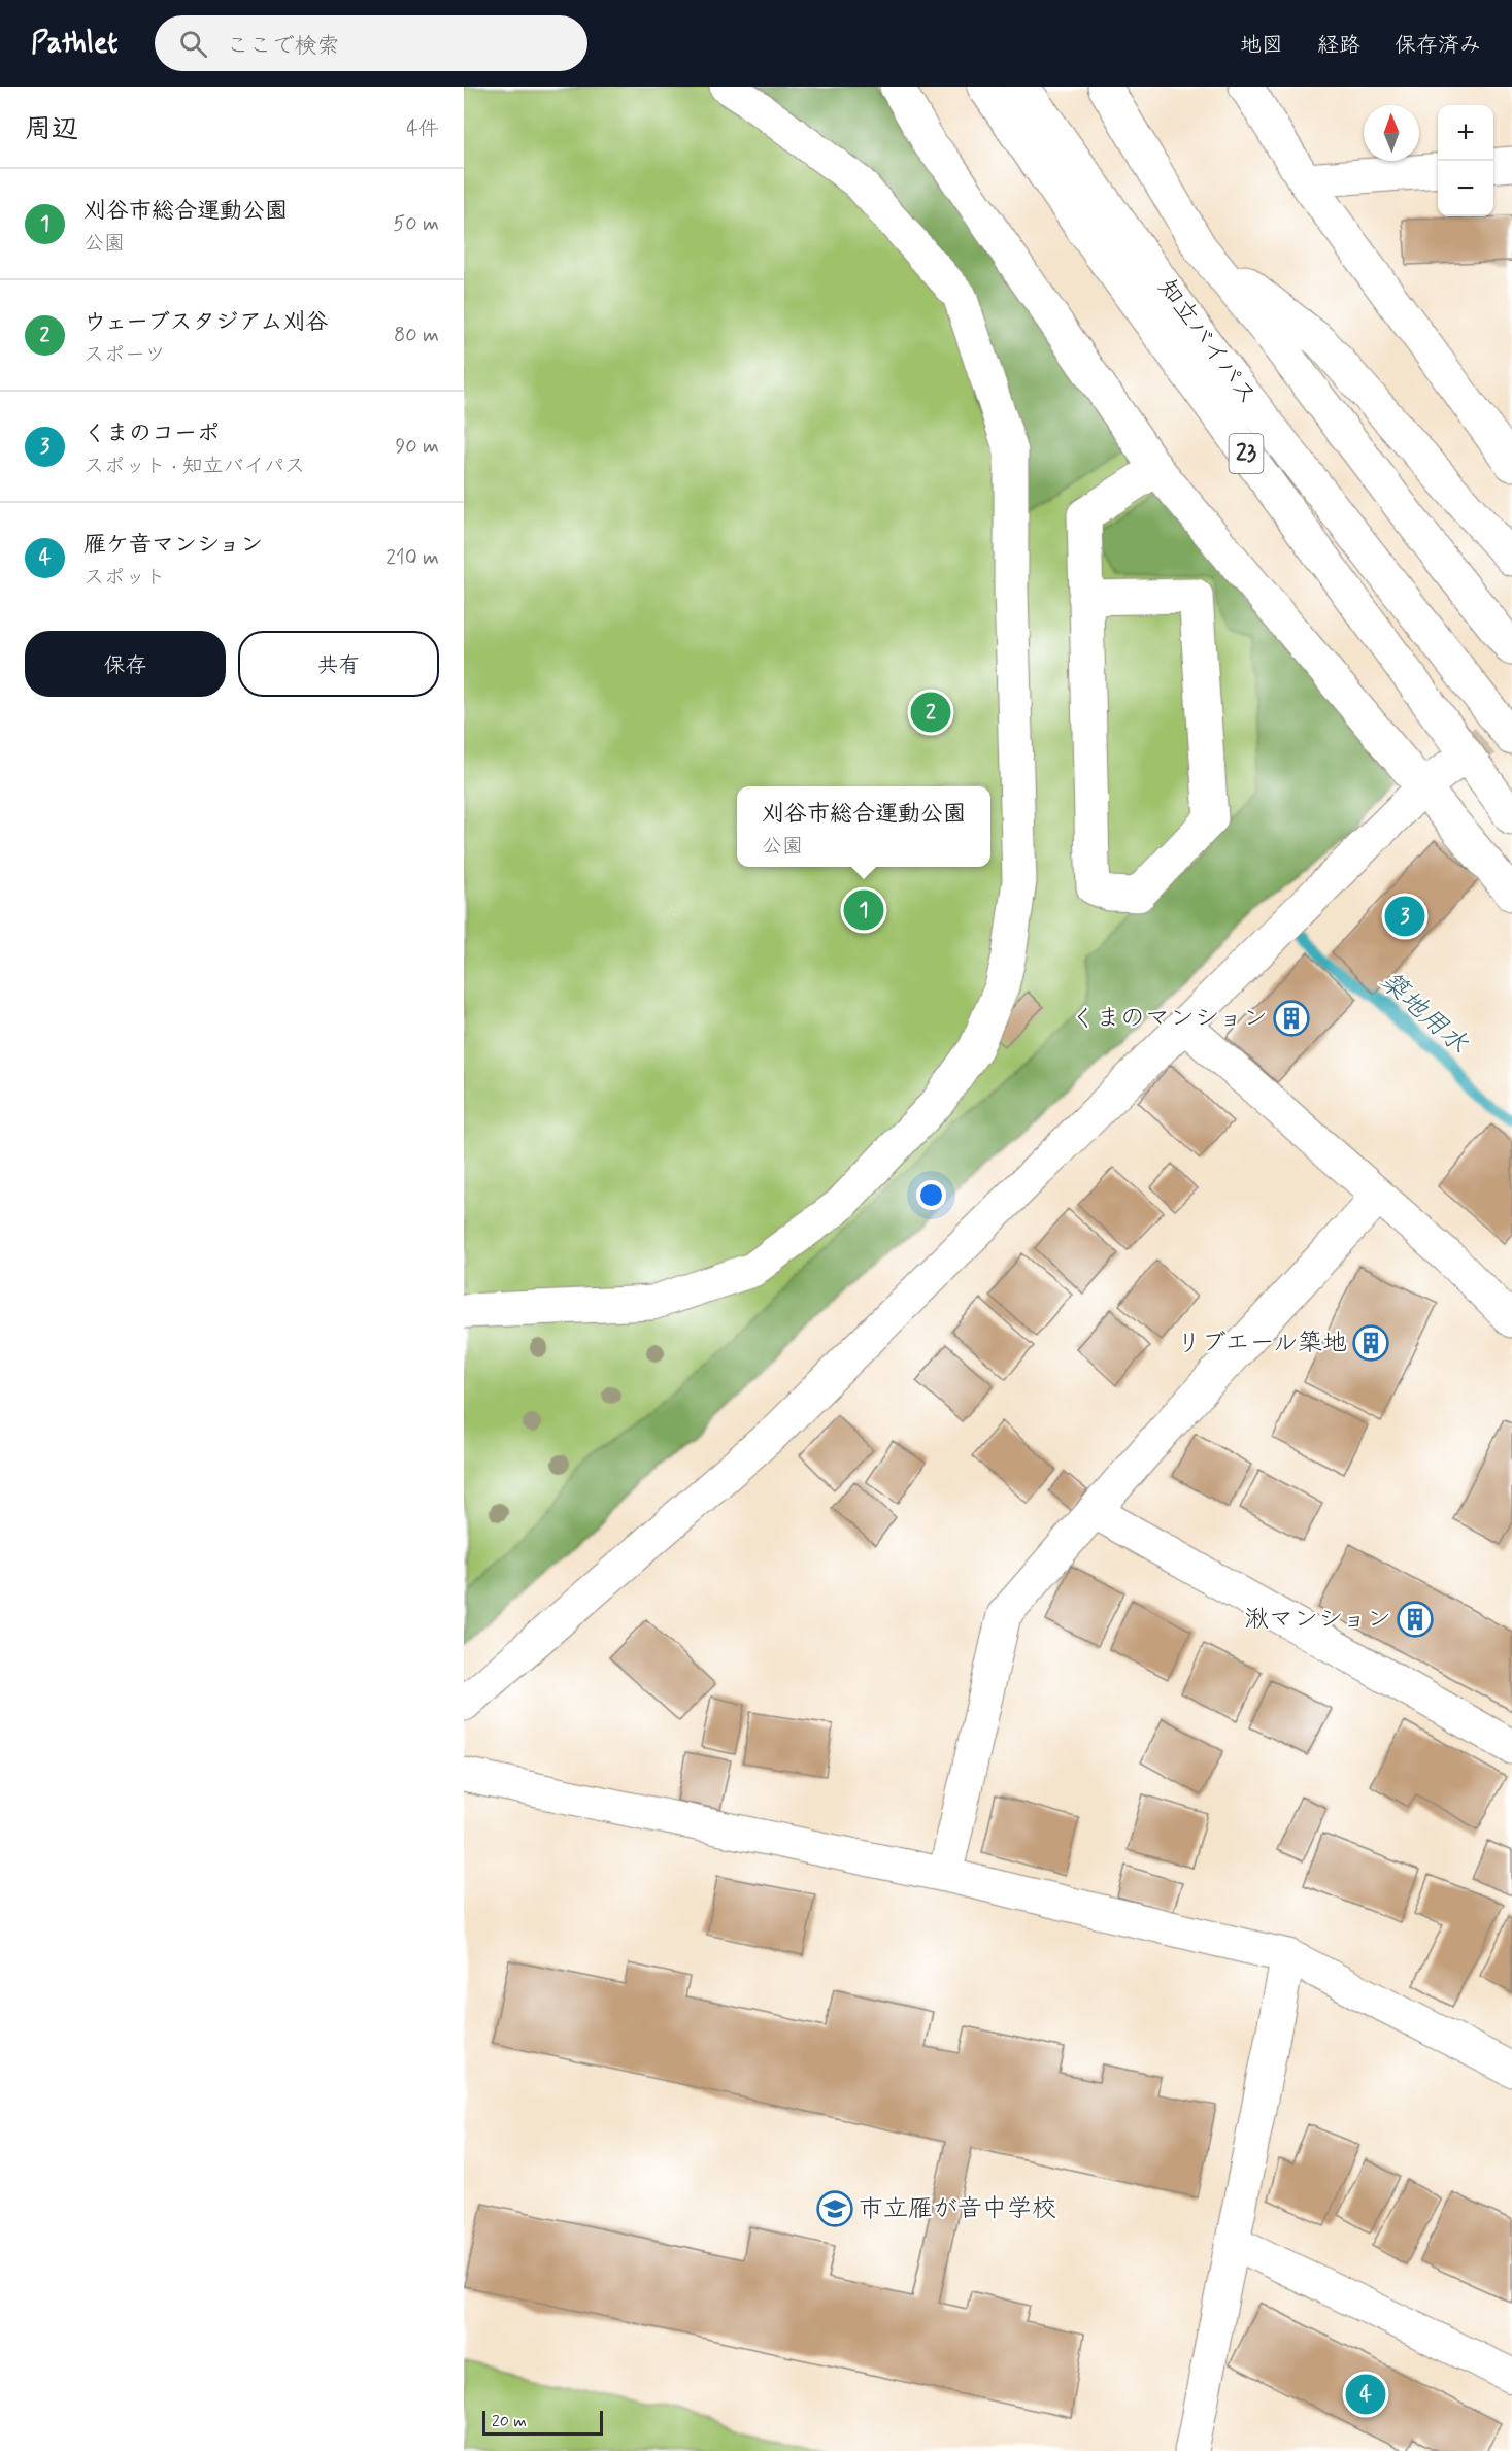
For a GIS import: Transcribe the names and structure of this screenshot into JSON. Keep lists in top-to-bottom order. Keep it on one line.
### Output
{"streets":{"main road":["知立バイパス","23"]},"water":["築地用水"],"places":{"building":["くまのマンション","リブエール築地","湫マンション"],"school or university":["市立雁が音中学校"]},"scale_bar":"20 m","north":"top","page":{"header":"Pathlet","search":"ここで検索","nav":["地図","経路","保存済み"],"heading":["周辺","4件"],"map_buttons":["+","−"],"list":[{"mark":"1","name":"刈谷市総合運動公園","note":"公園","value":"50 m"},{"mark":"2","name":"ウェーブスタジアム刈谷","note":"スポーツ","value":"80 m"},{"mark":"3","name":"くまのコーポ","note":"スポット · 知立バイパス","value":"90 m"},{"mark":"4","name":"雁ケ音マンション","note":"スポット","value":"210 m"}],"buttons":["保存","共有"],"pins":["2","1","3","4"],"popup":["刈谷市総合運動公園","公園"],"scale":"20 m"}}
